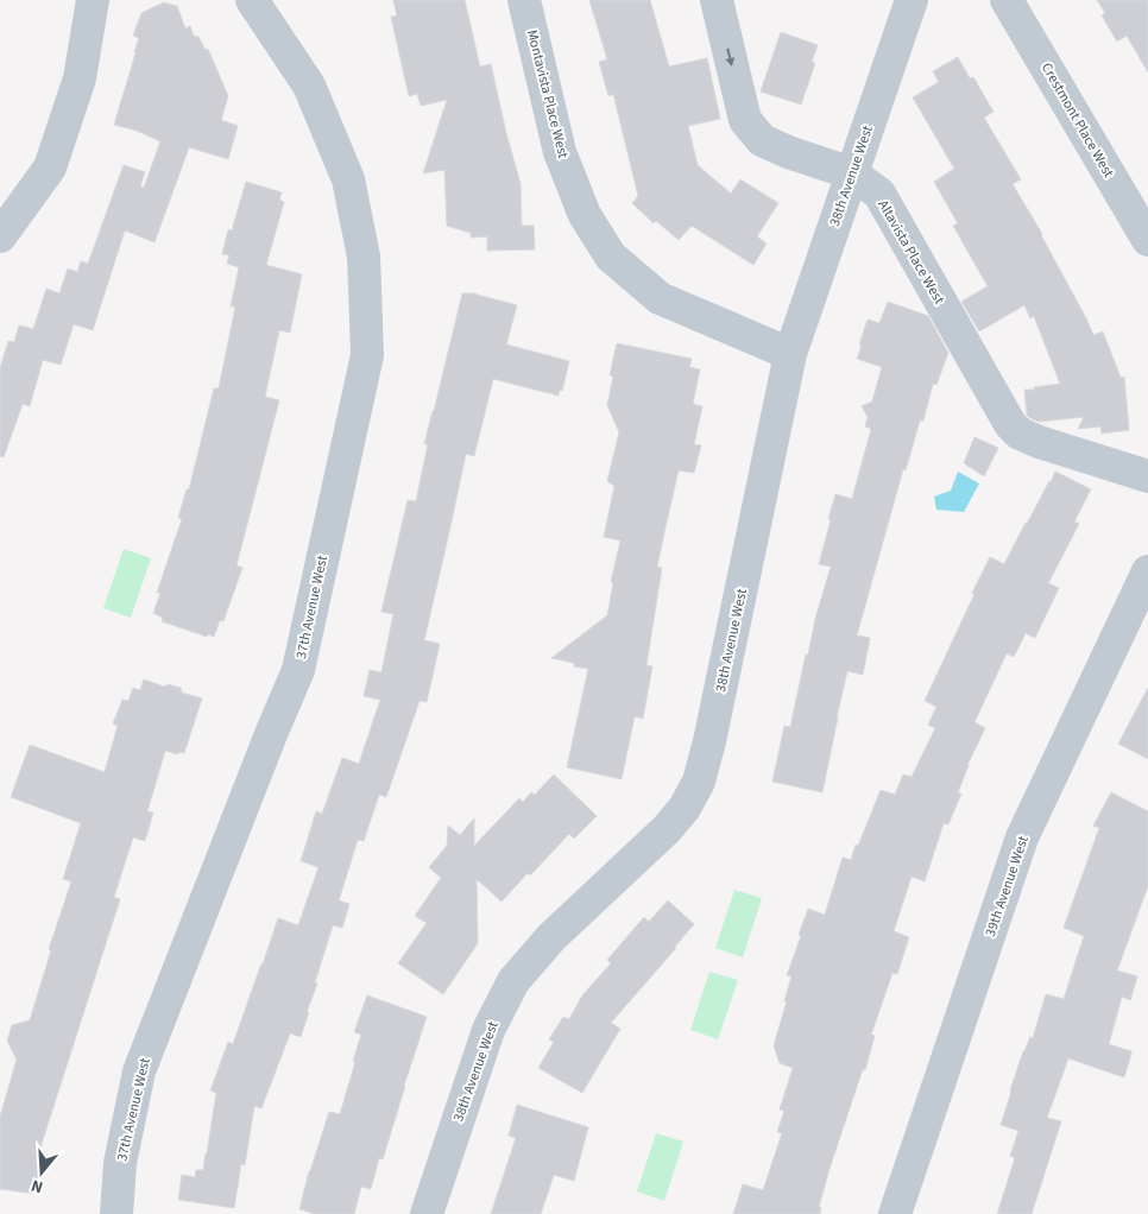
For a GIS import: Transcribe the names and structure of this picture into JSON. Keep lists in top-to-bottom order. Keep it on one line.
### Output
{"streets":{"street":["Montavista Place West","Crestmont Place West","38th Avenue West","Altavista Place West","37th Avenue West","39th Avenue West"]},"crossings":[["Montavista Place West","38th Avenue West"],["38th Avenue West","Altavista Place West"]],"north":"bottom"}
